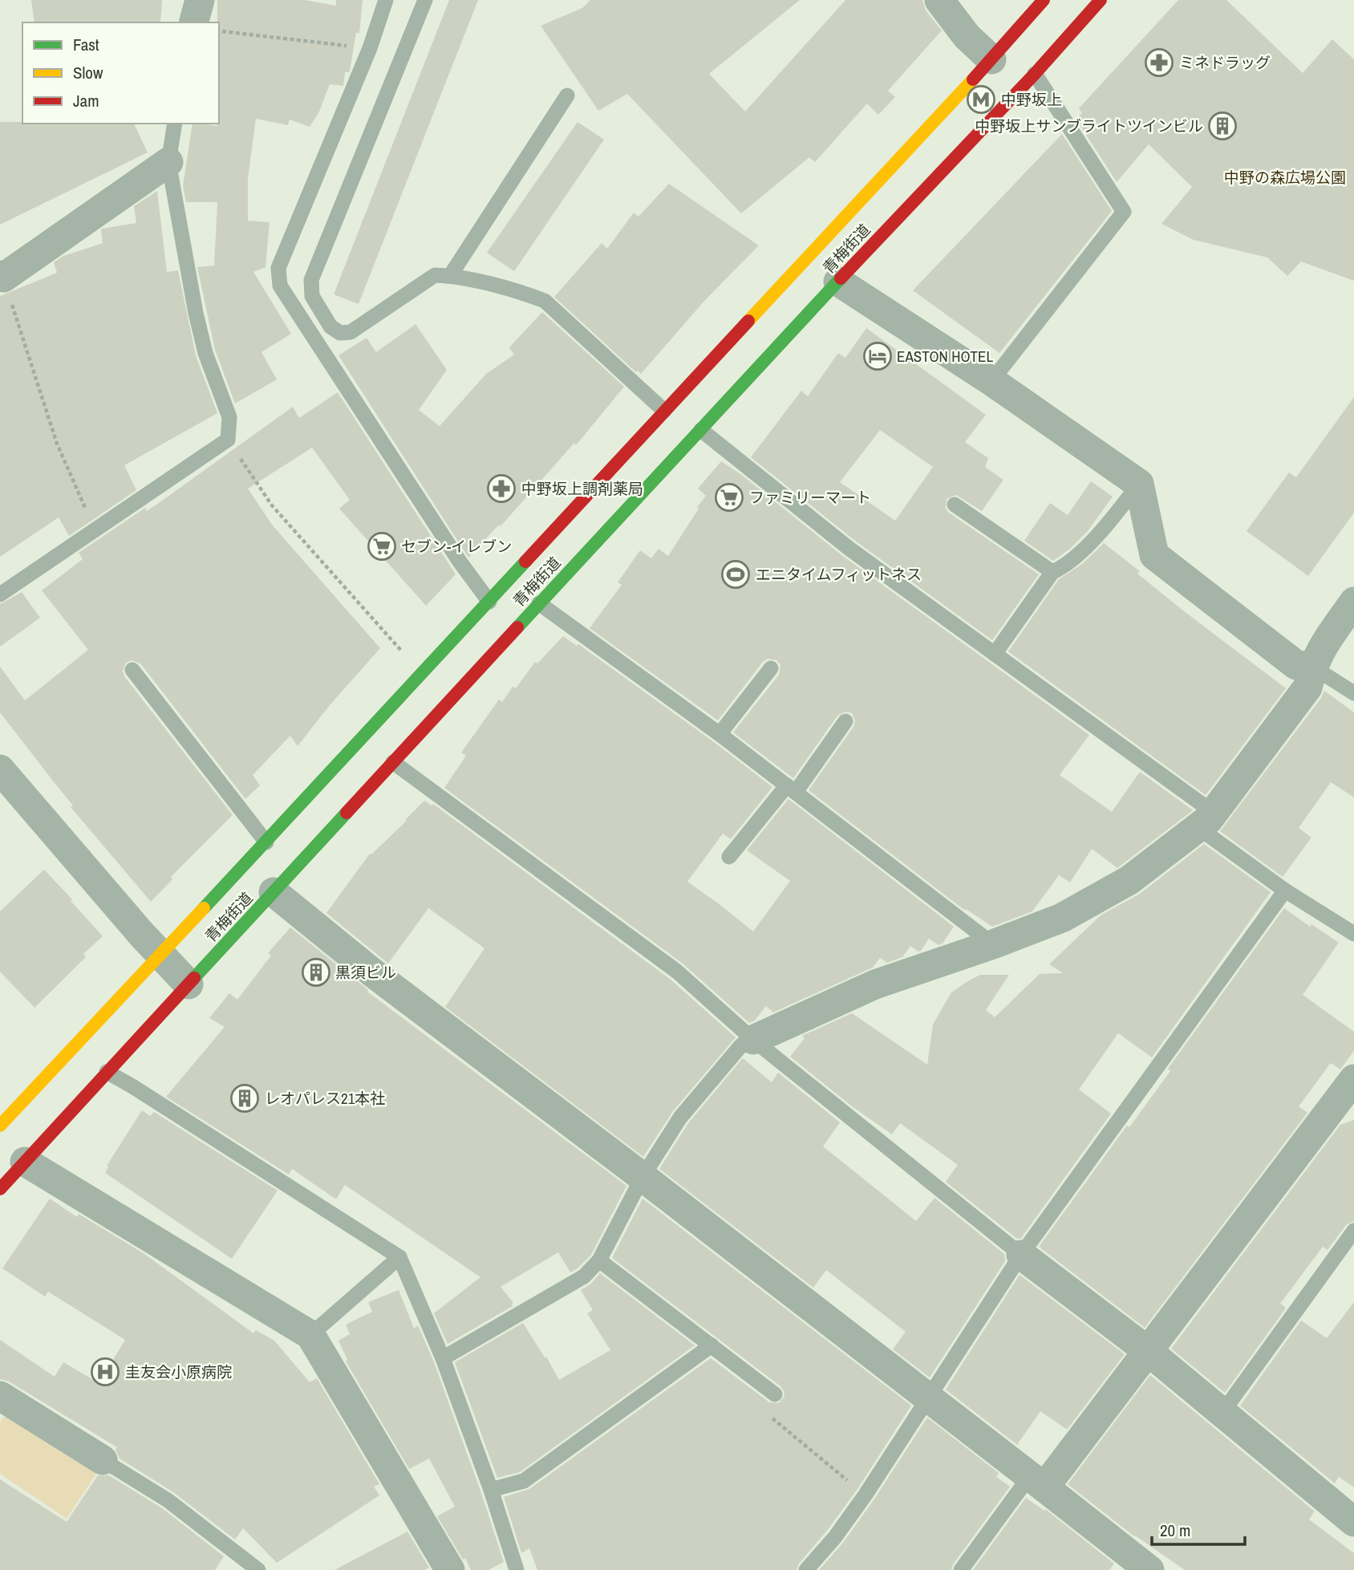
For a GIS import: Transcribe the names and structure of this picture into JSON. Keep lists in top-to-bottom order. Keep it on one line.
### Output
{"streets":{"main road":["青梅街道"]},"parks":["中野の森広場公園"],"places":{"pharmacy":["ミネドラッグ","中野坂上調剤薬局"],"metro station":["中野坂上"],"building":["中野坂上サンブライトツインビル","黒須ビル","レオパレス21本社"],"hotel":["EASTON HOTEL"],"supermarket":["ファミリーマート","セブン-イレブン"],"sports":["エニタイムフィットネス"],"hospital":["圭友会小原病院"]},"legend":["Fast","Slow","Jam"],"scale_bar":"20 m"}
